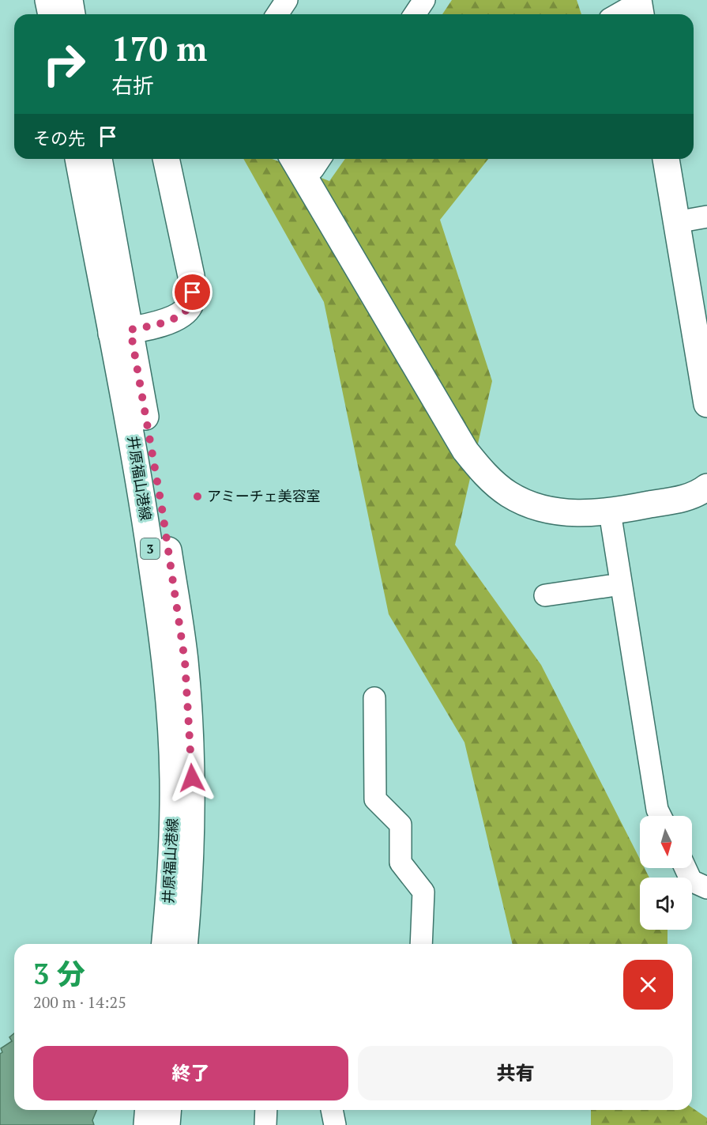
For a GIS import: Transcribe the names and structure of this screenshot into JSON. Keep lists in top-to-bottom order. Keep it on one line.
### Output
{"streets":{"main road":["井原福山港線","3"]},"places":["アミーチェ美容室"],"north":"bottom","page":{"turn":["170 m","右折"],"then":"その先","heading":["3 分","200 m · 14:25"],"buttons":["終了","共有"]}}
